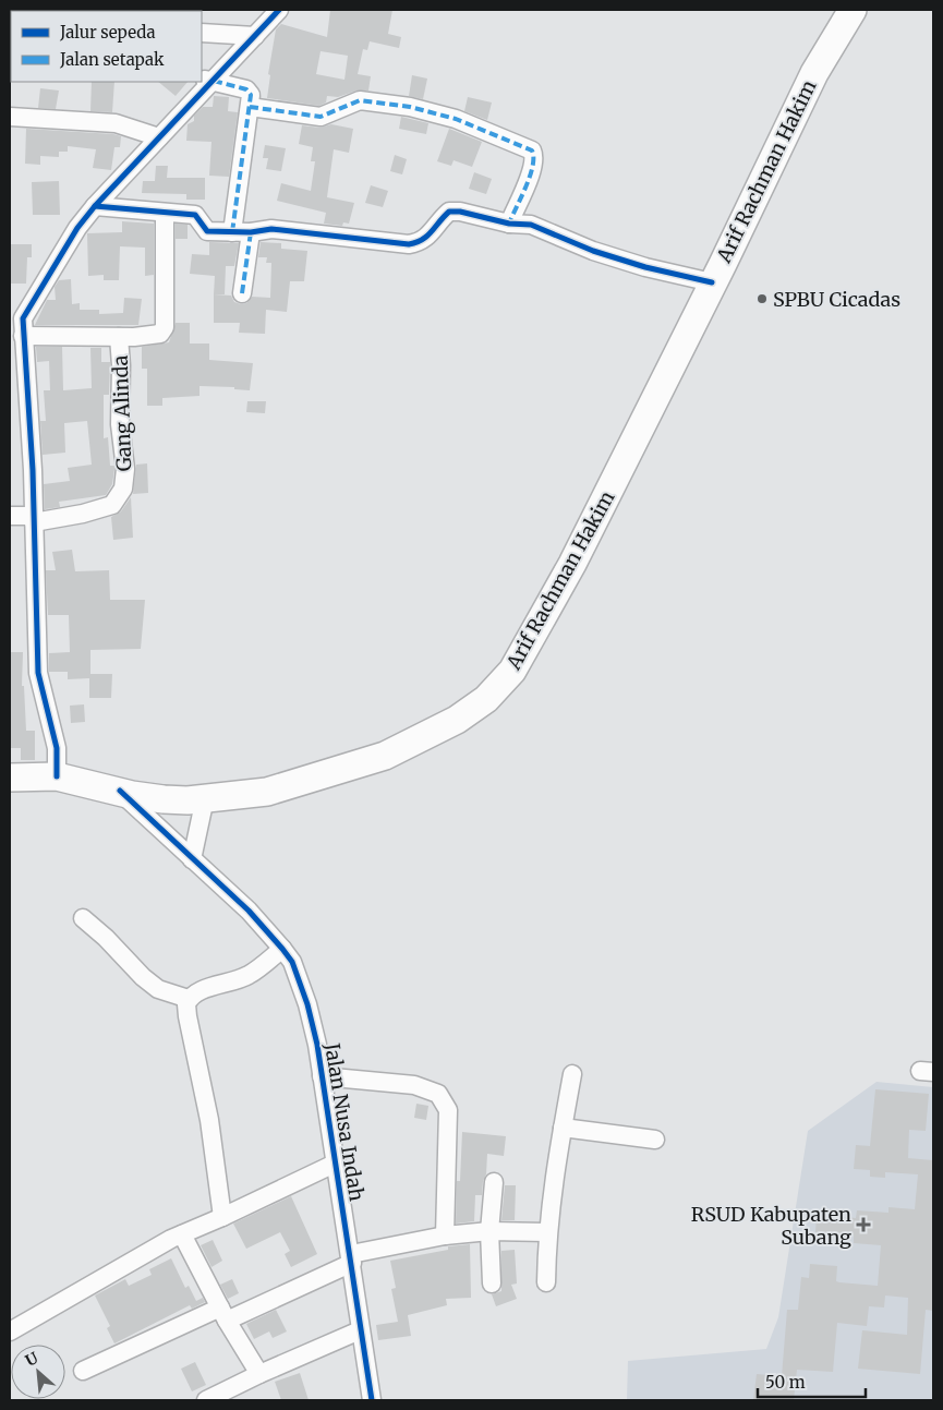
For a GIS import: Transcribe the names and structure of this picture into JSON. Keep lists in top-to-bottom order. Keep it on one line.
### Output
{"streets":{"main road":["Arif Rachman Hakim"],"street":["Gang Alinda","Jalan Nusa Indah"]},"crossings":[["Arif Rachman Hakim","Jalan Nusa Indah"]],"places":{"other":["SPBU Cicadas"],"health":["RSUD Kabupaten Subang"]},"legend":["Jalur sepeda","Jalan setapak"],"scale_bar":"50 m","north":"top left"}
